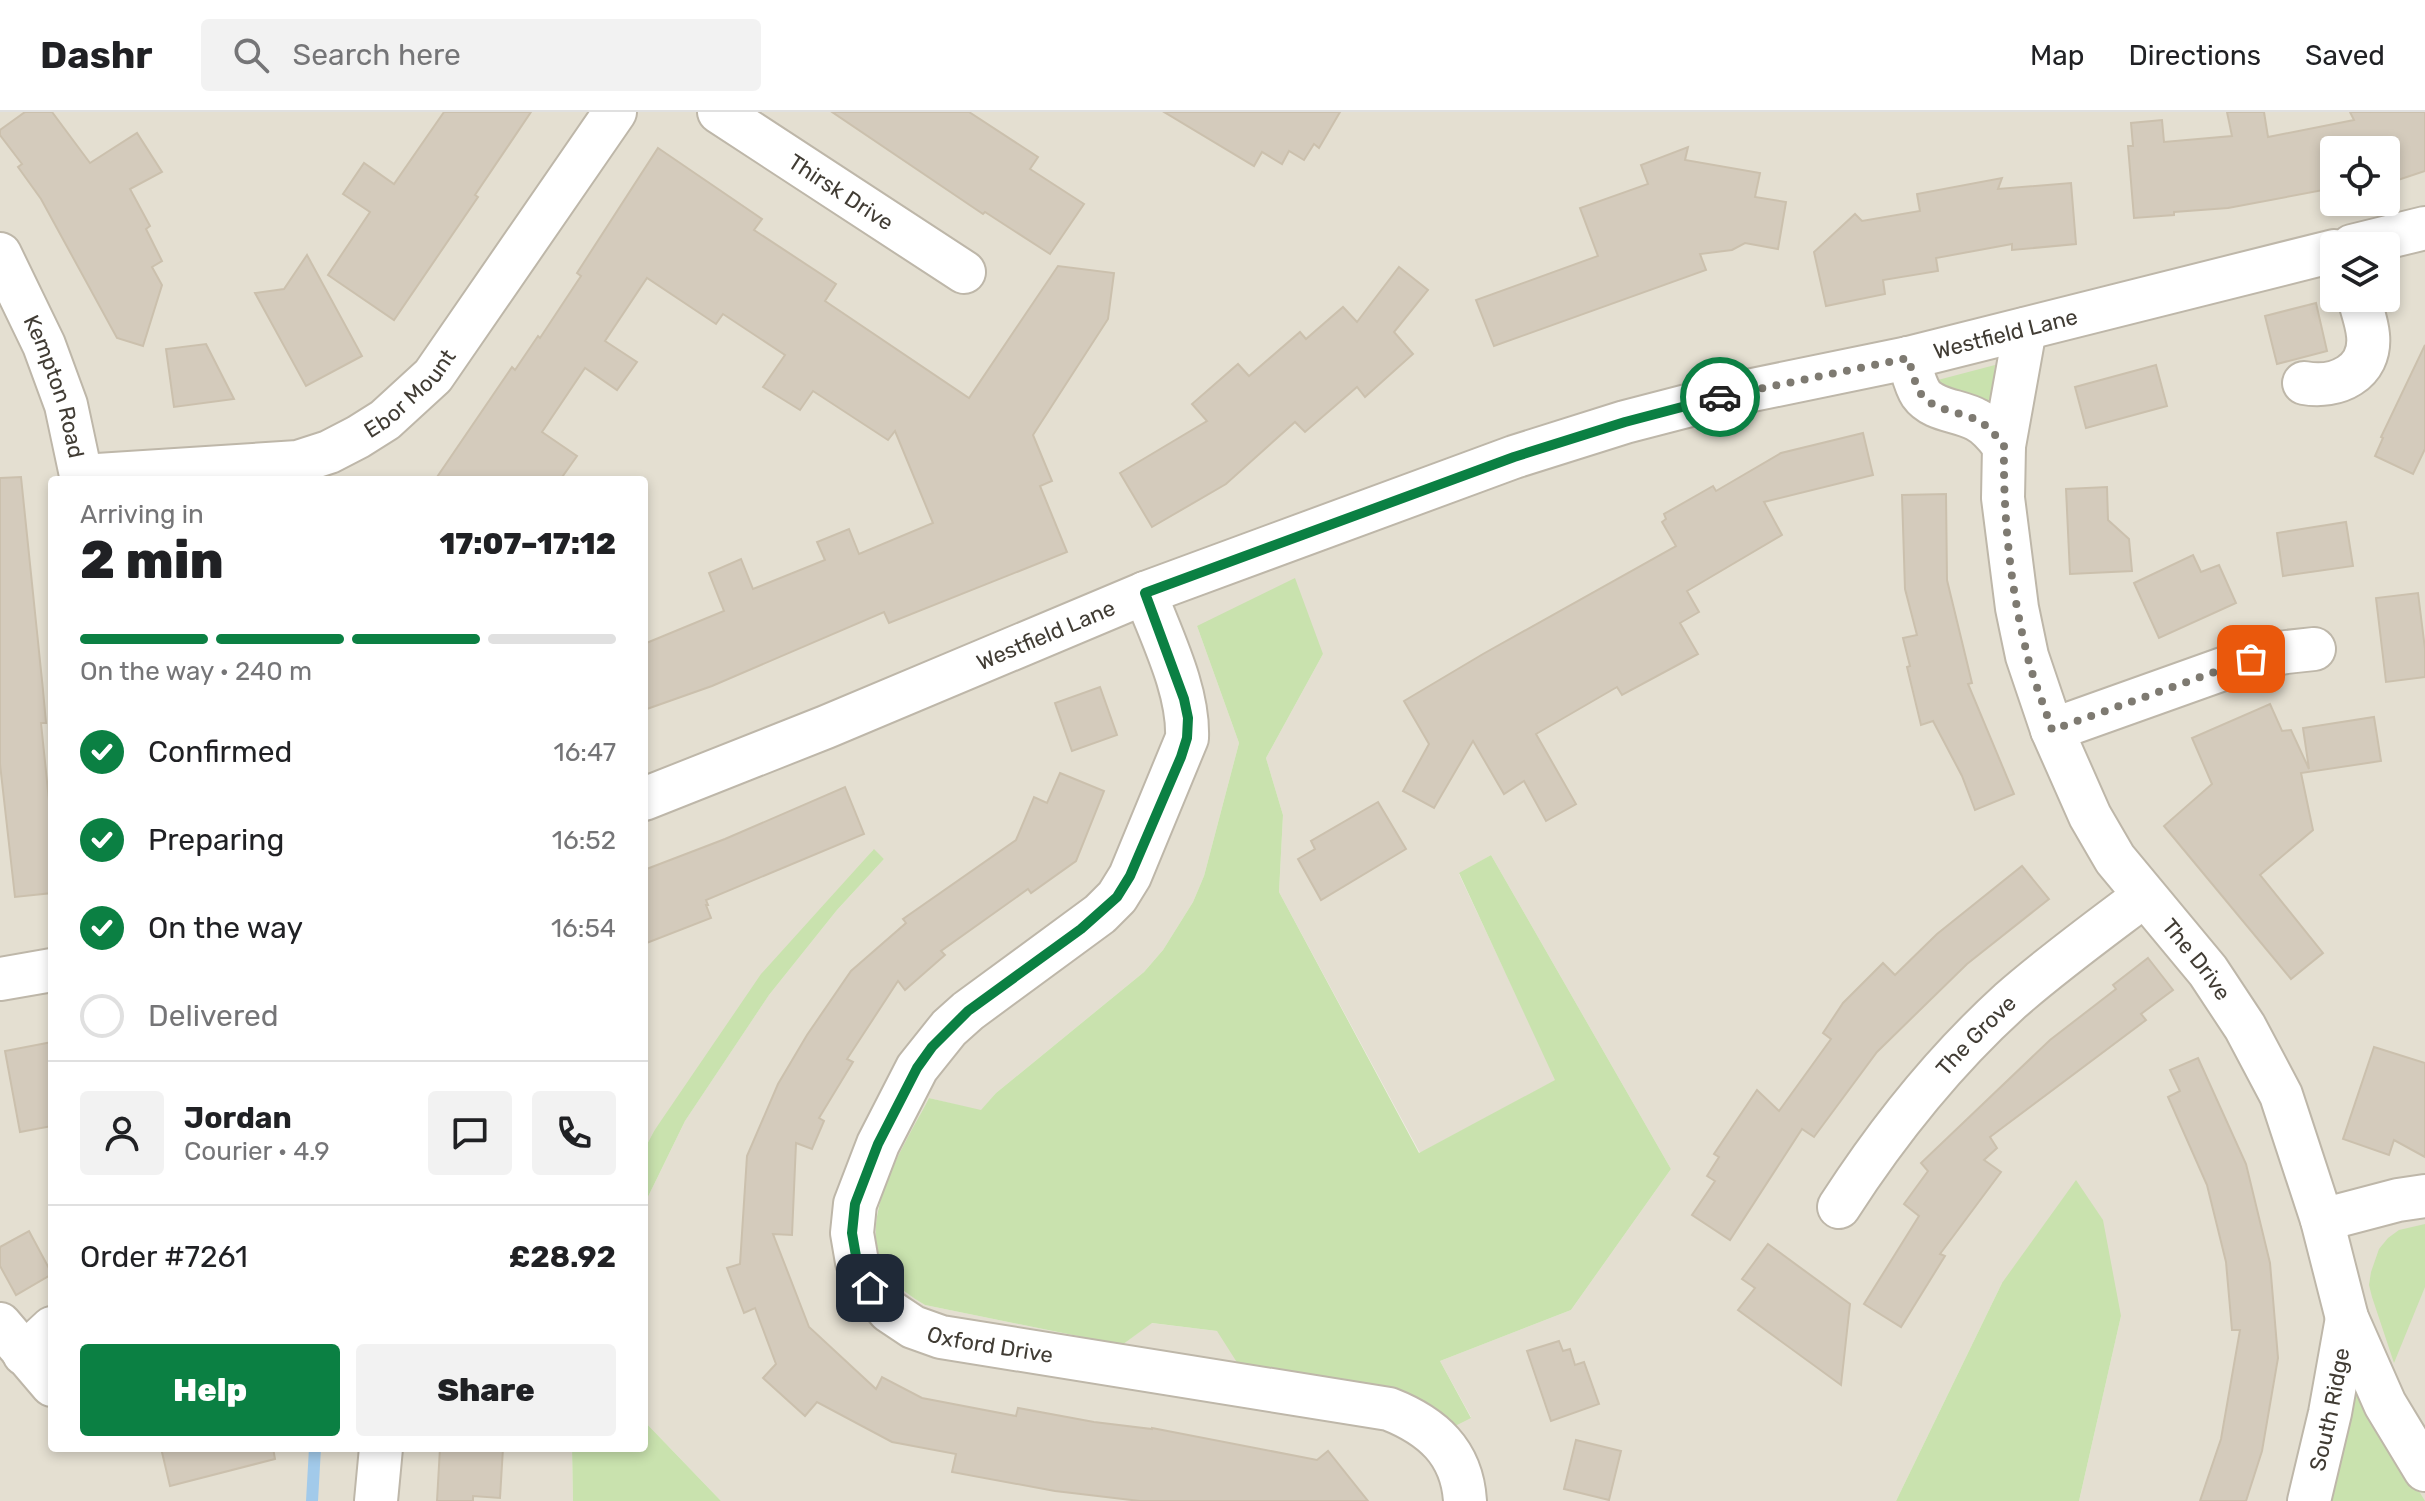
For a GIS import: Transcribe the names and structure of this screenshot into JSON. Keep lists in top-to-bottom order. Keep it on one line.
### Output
{"streets":{"street":["Thirsk Drive","Westfield Lane","Kempton Road","Ebor Mount","The Drive","The Grove","Oxford Drive","South Ridge"]},"crossings":[["Westfield Lane","The Drive"],["Westfield Lane","Oxford Drive"],["The Drive","The Grove"],["The Drive","South Ridge"]],"page":{"header":"Dashr","search":"Search here","nav":["Map","Directions","Saved"],"heading":["2 min","Arriving in","17:07–17:12"],"panel":["Jordan","Courier · 4.9","Order #7261","£28.92"],"bar":"On the way · 240 m","list":[["Confirmed","16:47"],["Preparing","16:52"],["On the way","16:54"],"Delivered"],"buttons":["Help","Share"]}}
